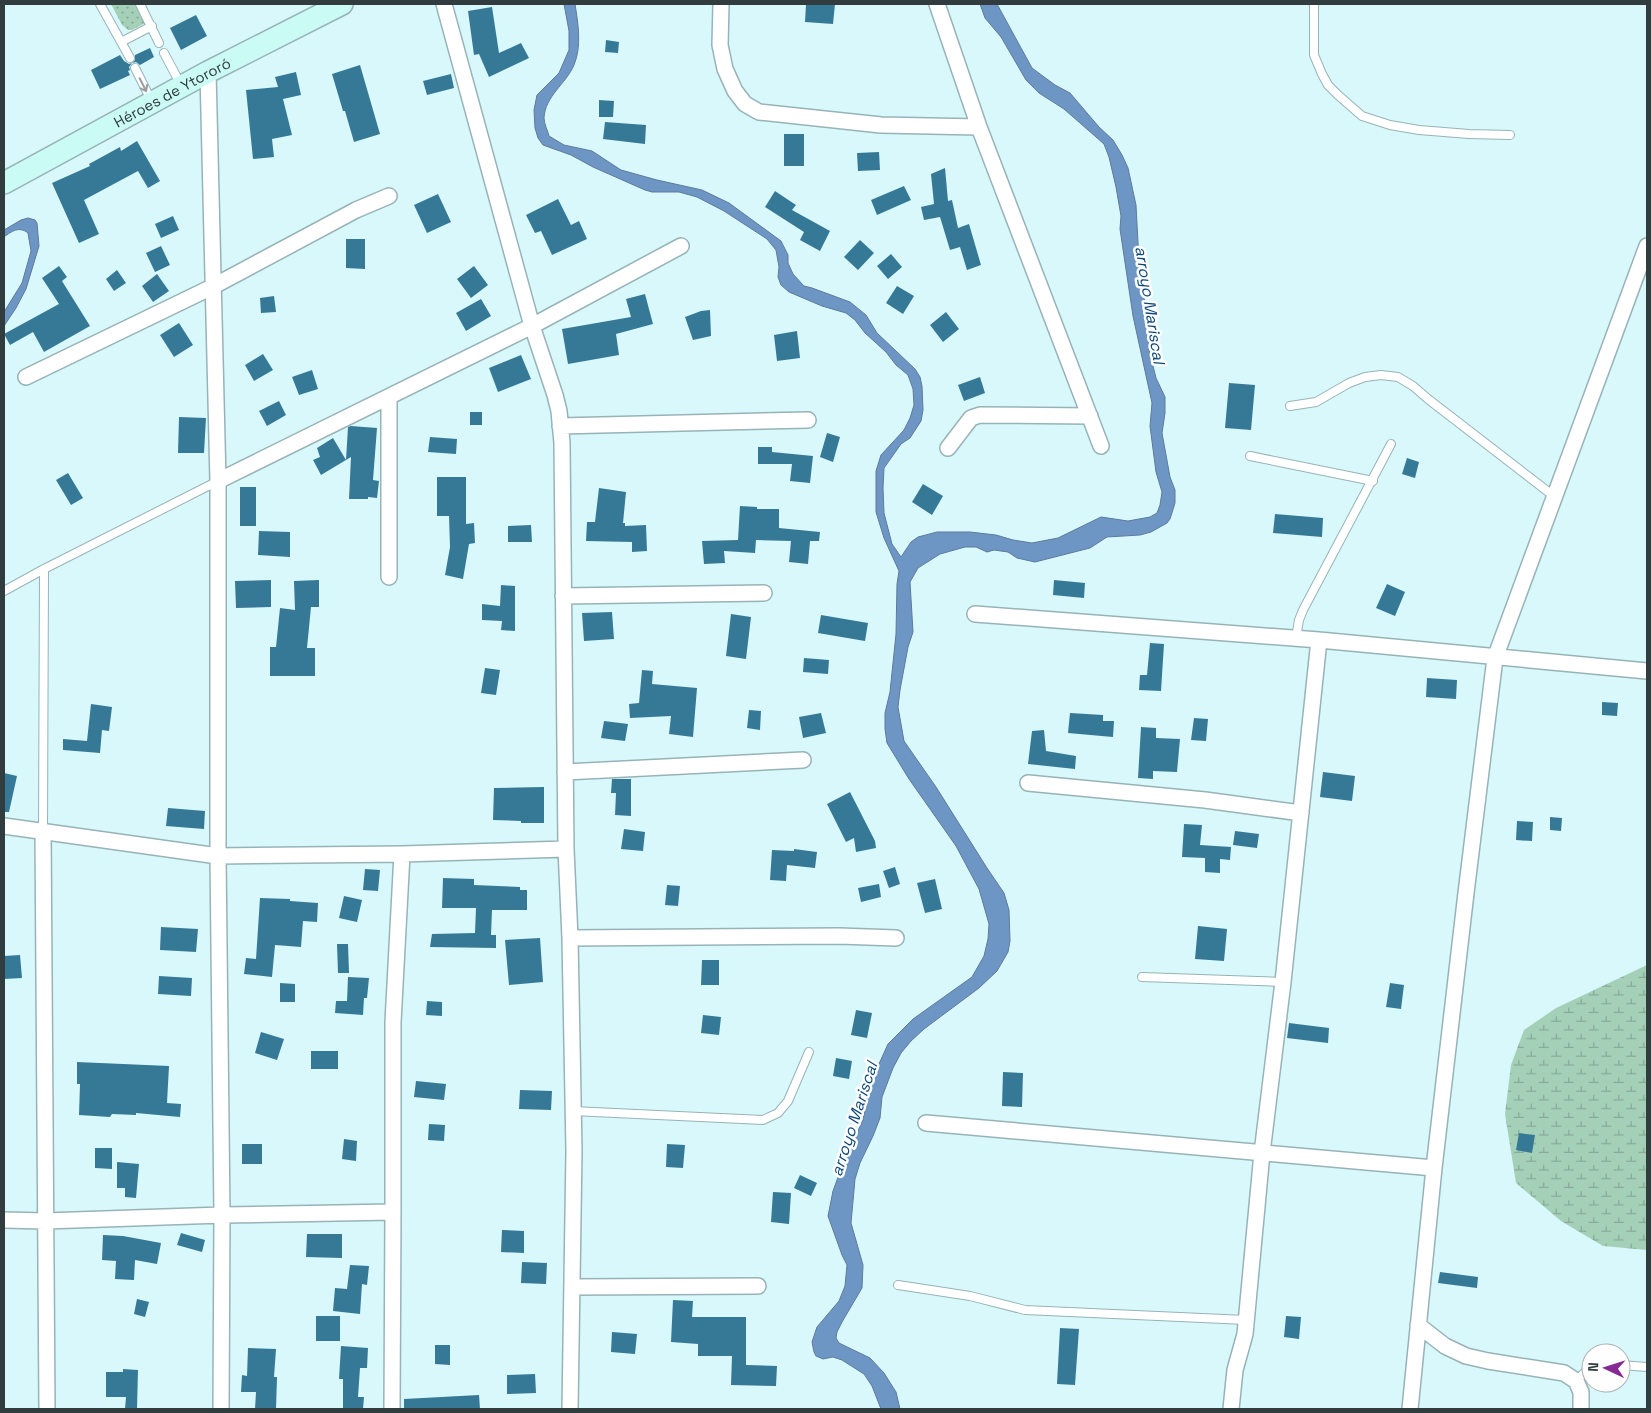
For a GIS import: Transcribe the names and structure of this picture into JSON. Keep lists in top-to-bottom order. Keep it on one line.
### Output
{"streets":{"main road":["Héroes de Ytororó"]},"water":["arroyo Mariscal"],"north":"left"}
